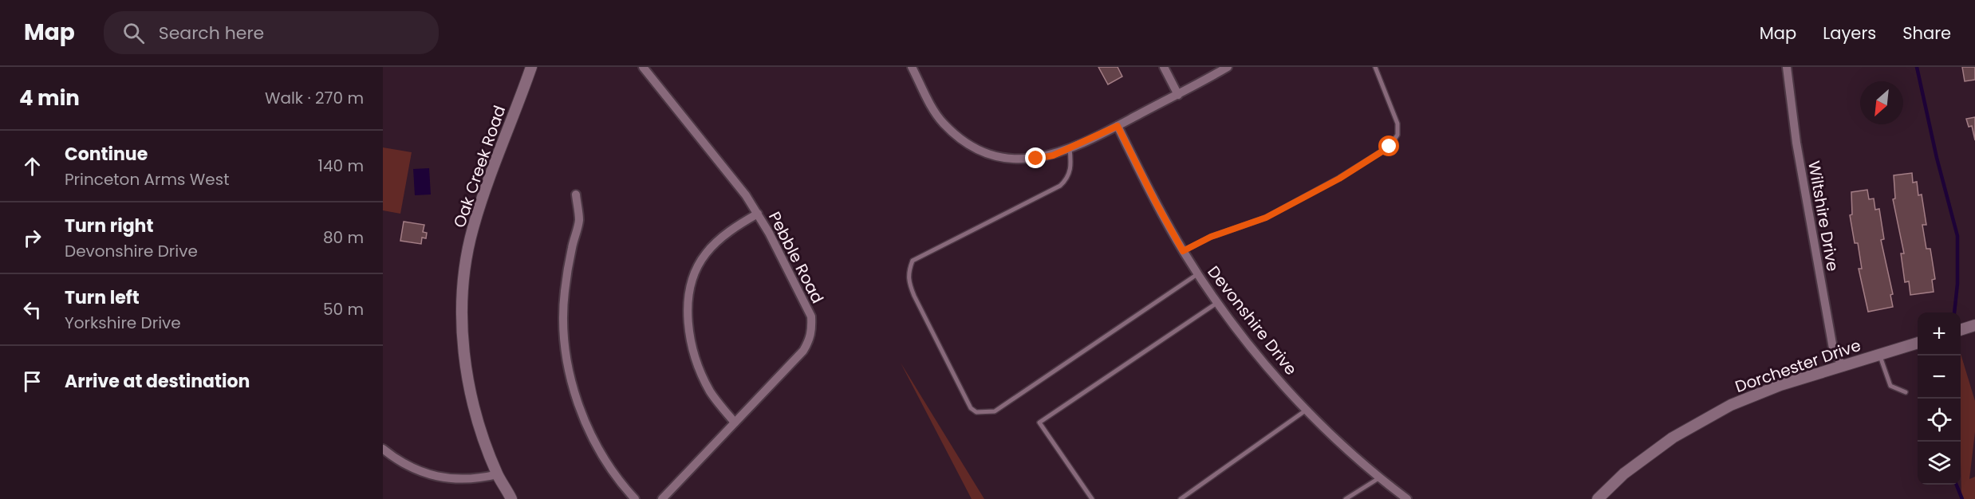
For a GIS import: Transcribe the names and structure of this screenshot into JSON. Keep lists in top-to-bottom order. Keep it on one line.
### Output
{"streets":{"street":["Oak Creek Road","Wiltshire Drive","Pebble Road","Devonshire Drive","Dorchester Drive"]},"crossings":[["Wiltshire Drive","Dorchester Drive"]],"north":"bottom left","page":{"header":"Map","search":"Search here","nav":["Map","Layers","Share"],"heading":["4 min","Walk · 270 m"],"list":[["Continue","Princeton Arms West","140 m"],["Turn right","Devonshire Drive","80 m"],["Turn left","Yorkshire Drive","50 m"],"Arrive at destination"],"map_buttons":["+","−"]}}
